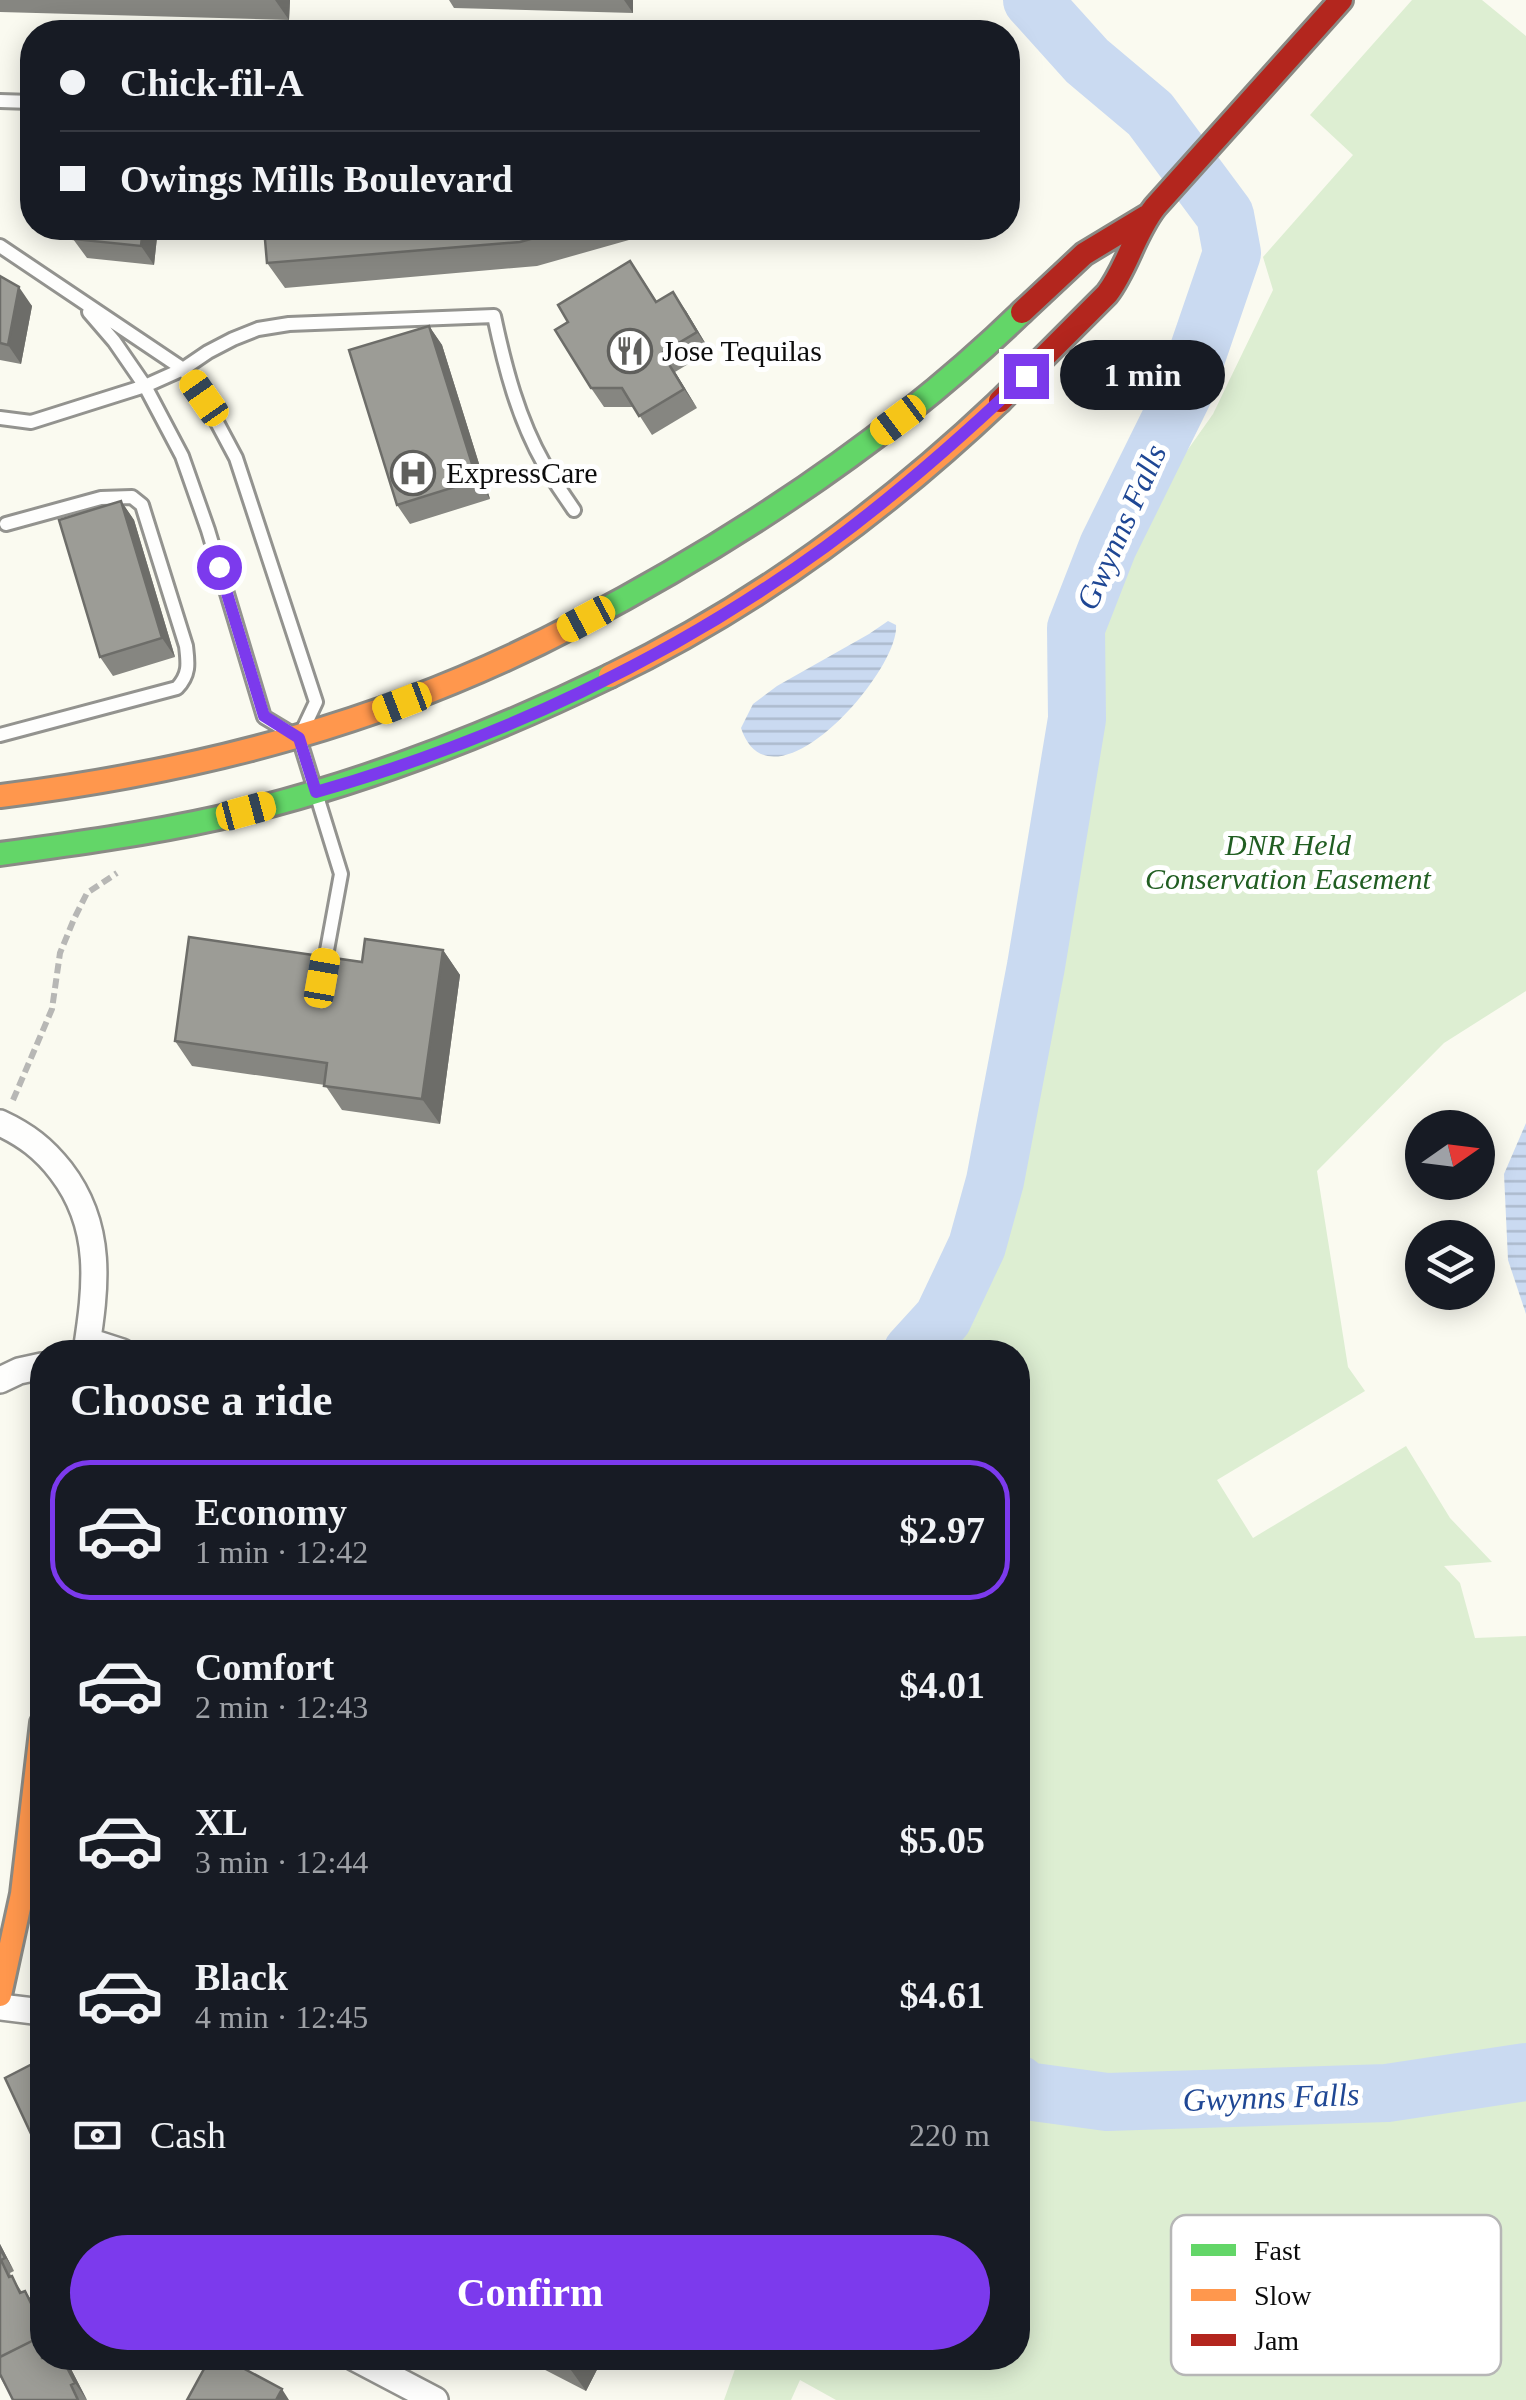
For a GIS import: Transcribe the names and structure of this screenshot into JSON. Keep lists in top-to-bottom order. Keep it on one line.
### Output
{"water":["Gwynns Falls"],"parks":["DNR Held Conservation Easement"],"places":{"restaurant":["Jose Tequilas"],"hospital":["ExpressCare"]},"legend":["Fast","Slow","Jam"],"north":"right","page":{"banner":["Chick-fil-A","Owings Mills Boulevard"],"bubble":"1 min","heading":"Choose a ride","list":[{"name":"Economy","note":"1 min · 12:42","value":"$2.97"},{"name":"Comfort","note":"2 min · 12:43","value":"$4.01"},{"name":"XL","note":"3 min · 12:44","value":"$5.05"},{"name":"Black","note":"4 min · 12:45","value":"$4.61"}],"pay":["Cash","220 m"],"buttons":"Confirm"}}
